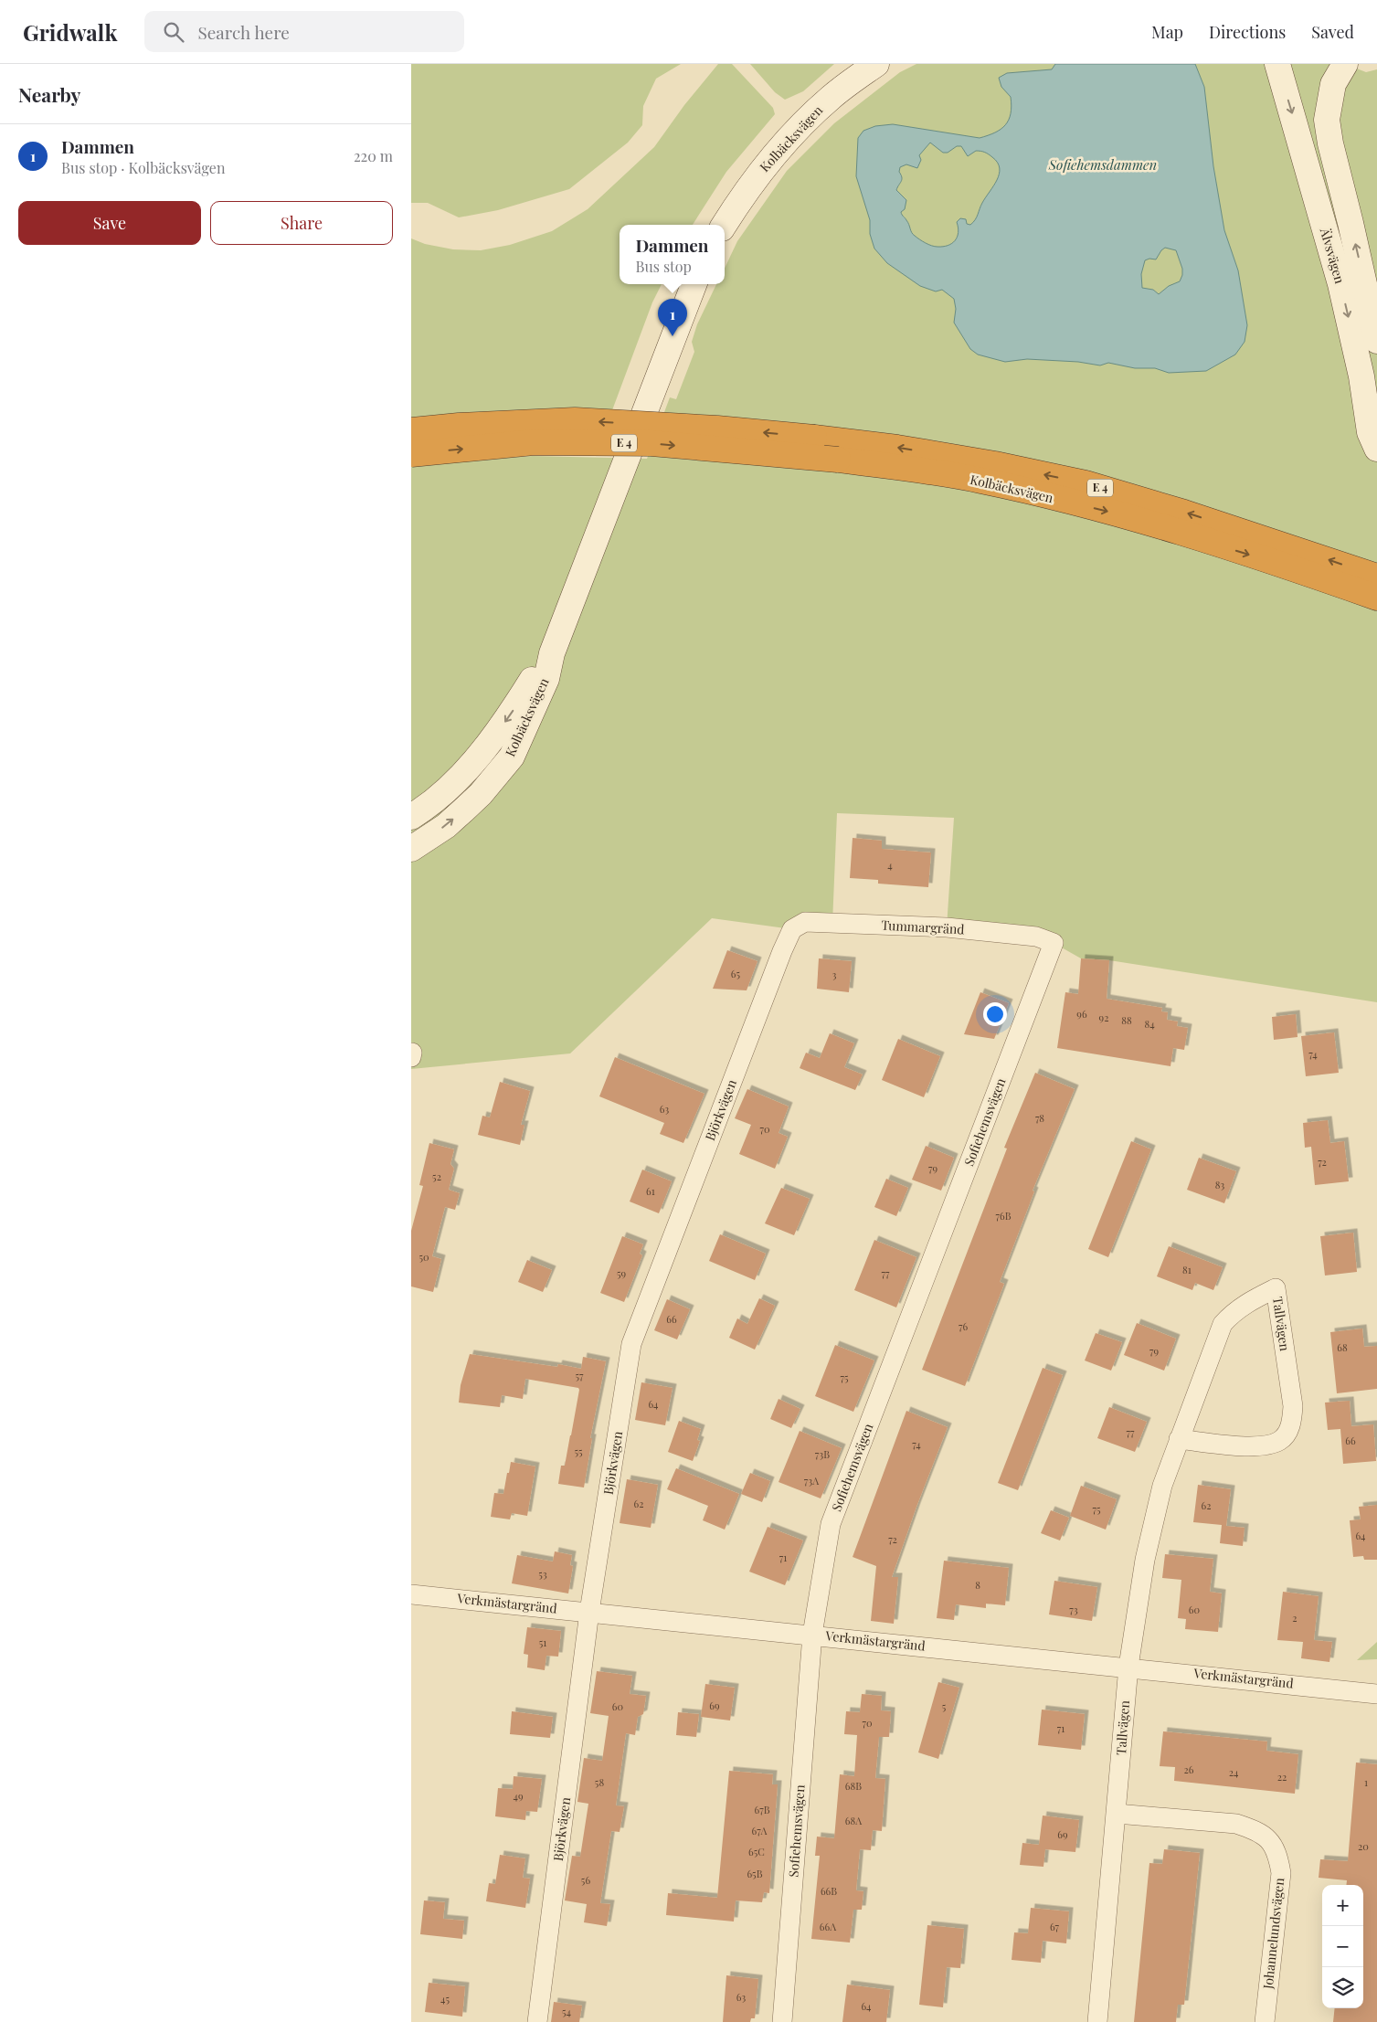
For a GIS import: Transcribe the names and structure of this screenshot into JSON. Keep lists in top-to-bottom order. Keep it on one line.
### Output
{"streets":{"highway":["Kolbäcksvägen","E 4"],"main road":["Älvsvägen"],"street":["Tummargränd","Björkvägen","Sofiehemsvägen","Tallvägen","Verkmästargränd","Johannelundsvägen"]},"crossings":[["Tummargränd","Björkvägen"],["Tummargränd","Sofiehemsvägen"],["Björkvägen","Verkmästargränd"],["Sofiehemsvägen","Verkmästargränd"],["Tallvägen","Verkmästargränd"],["Tallvägen","Johannelundsvägen"]],"water":["Sofiehemsdammen"],"house_numbers":["4","65","3","96","92","88","84","74","63","78","70","72","79","52","83","61","76B","50","81","59","77","66","76","68","79","57","75","64","77","66","74","55","73B","73A","62","62","75","64","72","71","53","8","73","60","2","51","69","60","5","70","71","26","24","22","58","1","68B","49","67B","68A","67A","69","20","65C","65B","56","66B","66A","67","63","45","64","54"],"page":{"header":"Gridwalk","search":"Search here","nav":["Map","Directions","Saved"],"heading":"Nearby","list":[{"mark":"1","name":"Dammen","note":"Bus stop · Kolbäcksvägen","value":"220 m"}],"buttons":["Save","Share"],"popup":["Dammen","Bus stop"],"pins":"1","map_buttons":["+","−"]}}
